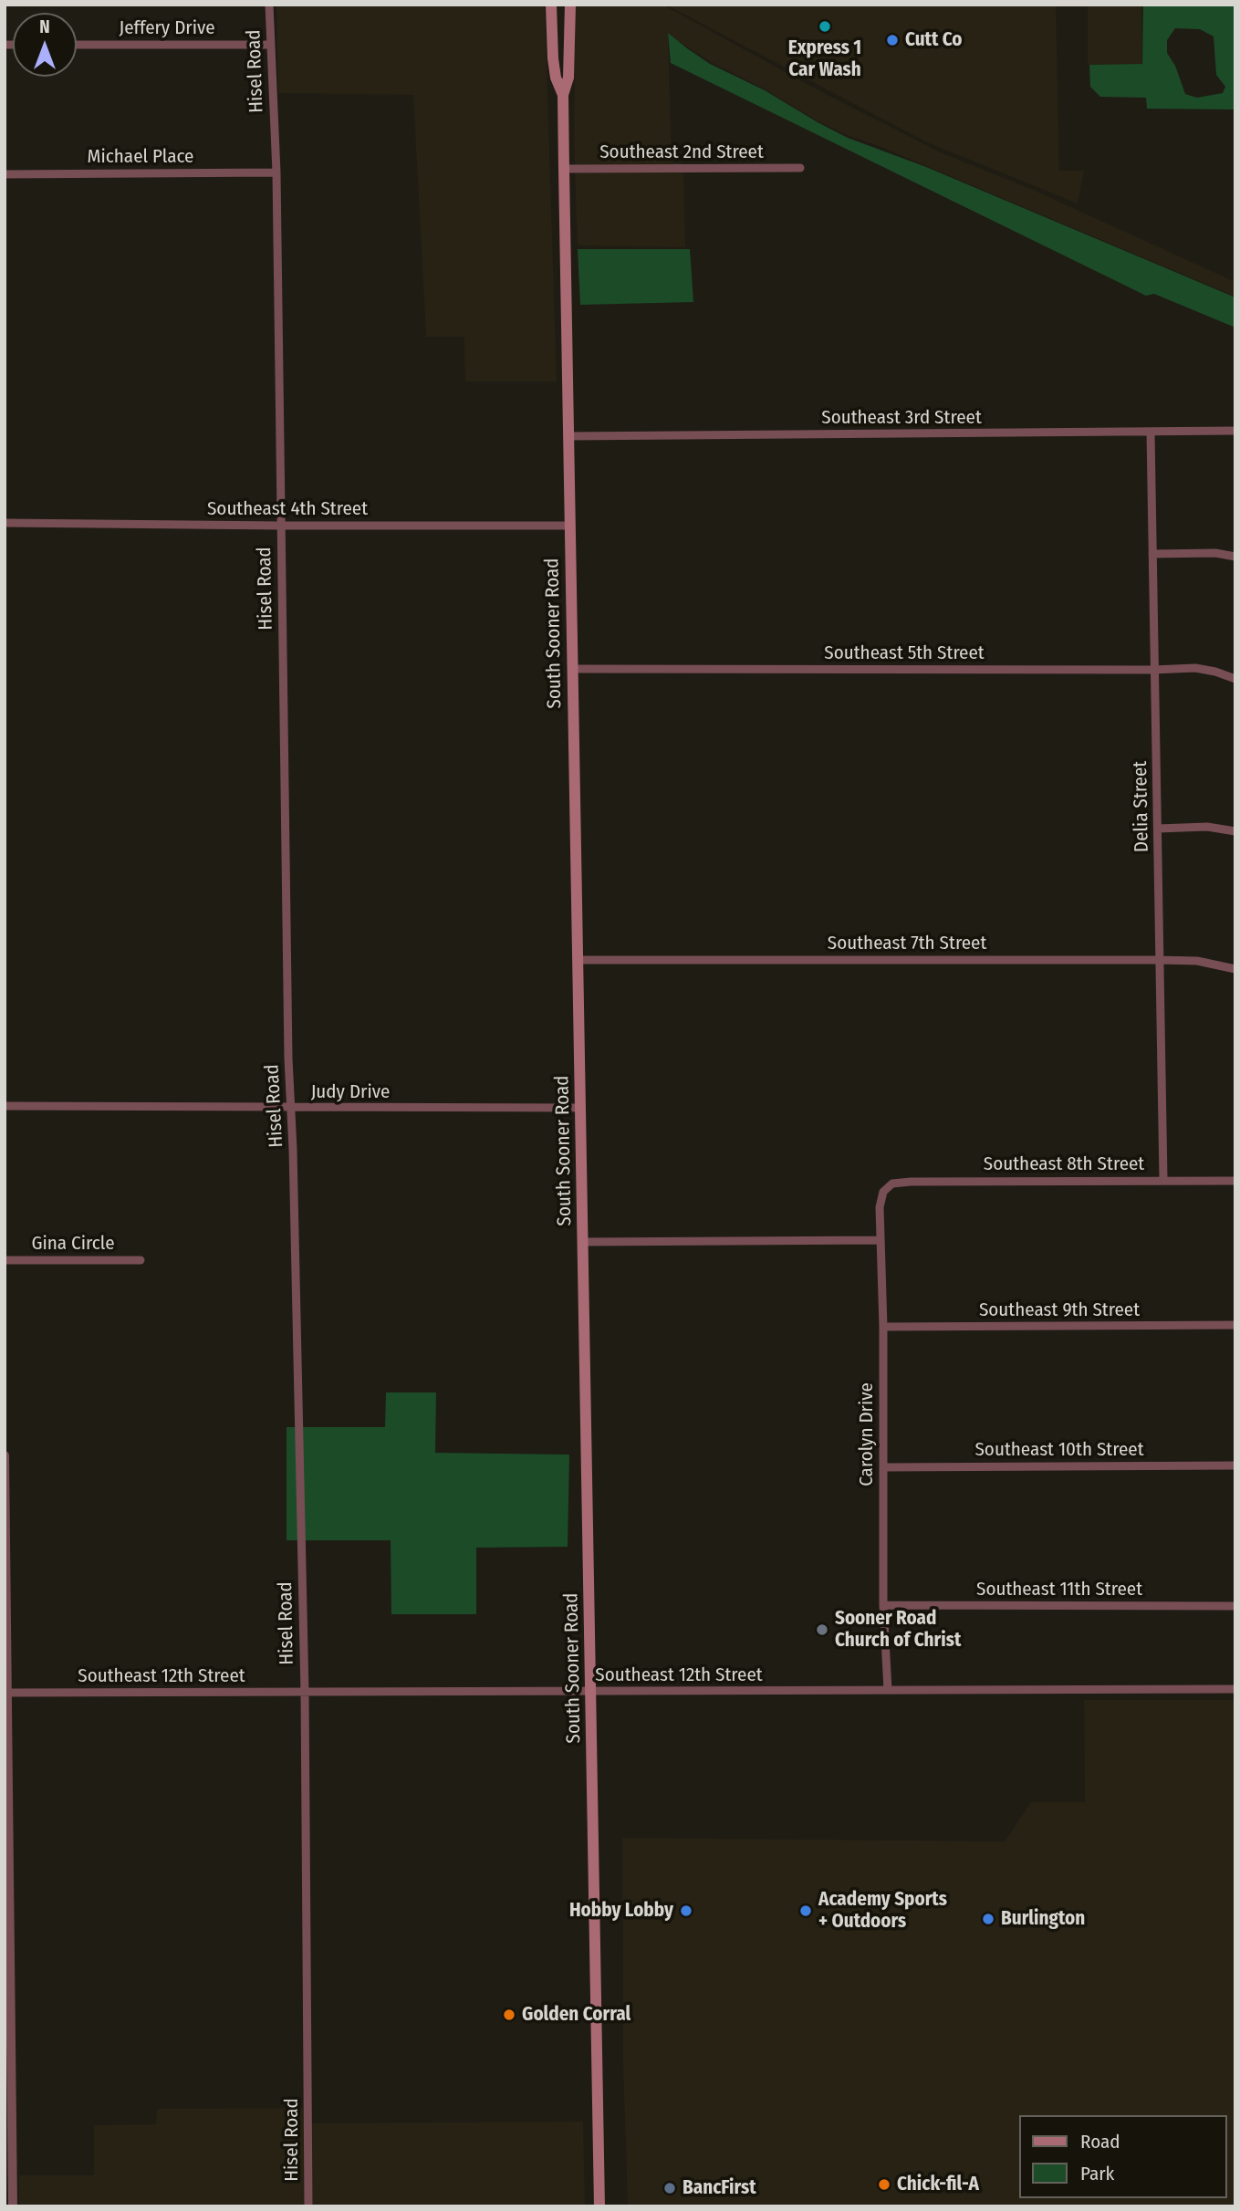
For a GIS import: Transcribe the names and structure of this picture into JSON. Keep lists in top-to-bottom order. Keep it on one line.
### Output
{"streets":{"main road":["South Sooner Road"],"street":["Jeffery Drive","Hisel Road","Southeast 2nd Street","Michael Place","Southeast 3rd Street","Southeast 4th Street","Southeast 5th Street","Delia Street","Southeast 7th Street","Judy Drive","Southeast 8th Street","Gina Circle","Southeast 9th Street","Carolyn Drive","Southeast 10th Street","Southeast 11th Street","Southeast 12th Street"]},"crossings":[["Jeffery Drive","Hisel Road"],["Hisel Road","Michael Place"],["Hisel Road","Southeast 4th Street"],["Hisel Road","Judy Drive"],["Hisel Road","Southeast 12th Street"],["Southeast 2nd Street","South Sooner Road"],["Southeast 3rd Street","South Sooner Road"],["Southeast 3rd Street","Delia Street"],["Southeast 4th Street","South Sooner Road"],["South Sooner Road","Southeast 5th Street"],["South Sooner Road","Southeast 7th Street"],["South Sooner Road","Judy Drive"],["South Sooner Road","Southeast 12th Street"],["Southeast 5th Street","Delia Street"],["Delia Street","Southeast 7th Street"],["Delia Street","Southeast 8th Street"],["Southeast 8th Street","Carolyn Drive"],["Southeast 9th Street","Carolyn Drive"],["Carolyn Drive","Southeast 10th Street"],["Carolyn Drive","Southeast 11th Street"],["Carolyn Drive","Southeast 12th Street"]],"places":["Express 1 Car Wash","Cutt Co","Sooner Road Church of Christ","Hobby Lobby","Academy Sports + Outdoors","Burlington","Golden Corral","Chick-fil-A","BancFirst"],"legend":["Road","Park"],"north":"top"}
